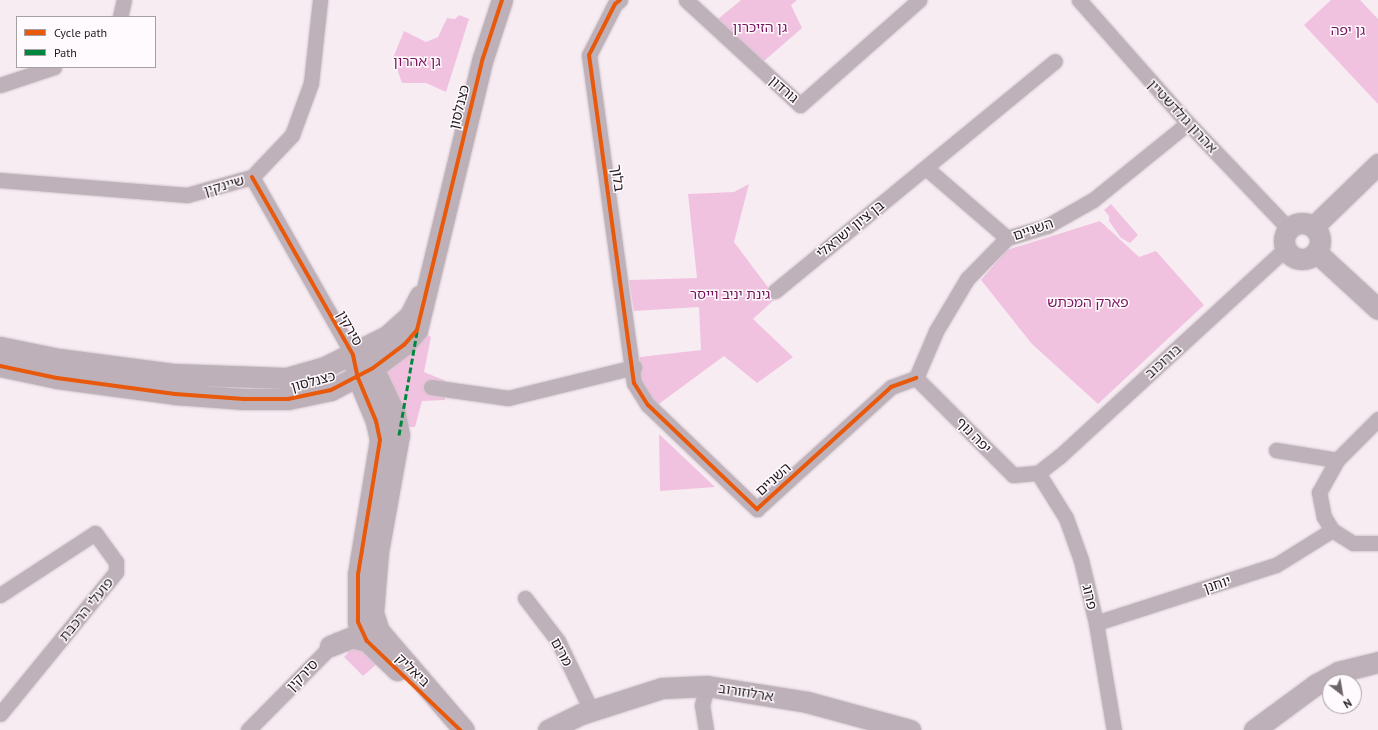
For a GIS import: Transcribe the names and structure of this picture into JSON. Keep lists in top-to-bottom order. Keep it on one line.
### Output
{"streets":{"street":["גורדון","כצנלסון","אהרון גולדשטיין","בלוך","שיינקין","בן ציון ישראלי","השניים","סירקין","בורוכוב","יפה נוף","יוחנן","פרוג","פועלי הרכבת","מרים","ביאליק","ארלוזורוב"]},"crossings":[["כצנלסון","סירקין"],["אהרון גולדשטיין","השניים"],["אהרון גולדשטיין","בורוכוב"],["בלוך","השניים"],["שיינקין","סירקין"],["השניים","יפה נוף"],["סירקין","ביאליק"],["בורוכוב","יפה נוף"],["בורוכוב","פרוג"],["יפה נוף","פרוג"],["יוחנן","פרוג"],["מרים","ארלוזורוב"]],"parks":["גן הזיכרון","גן יפה","גן אהרון","גינת יניב וייסר","פארק המכתש"],"legend":["Cycle path","Path"],"north":"bottom right"}
